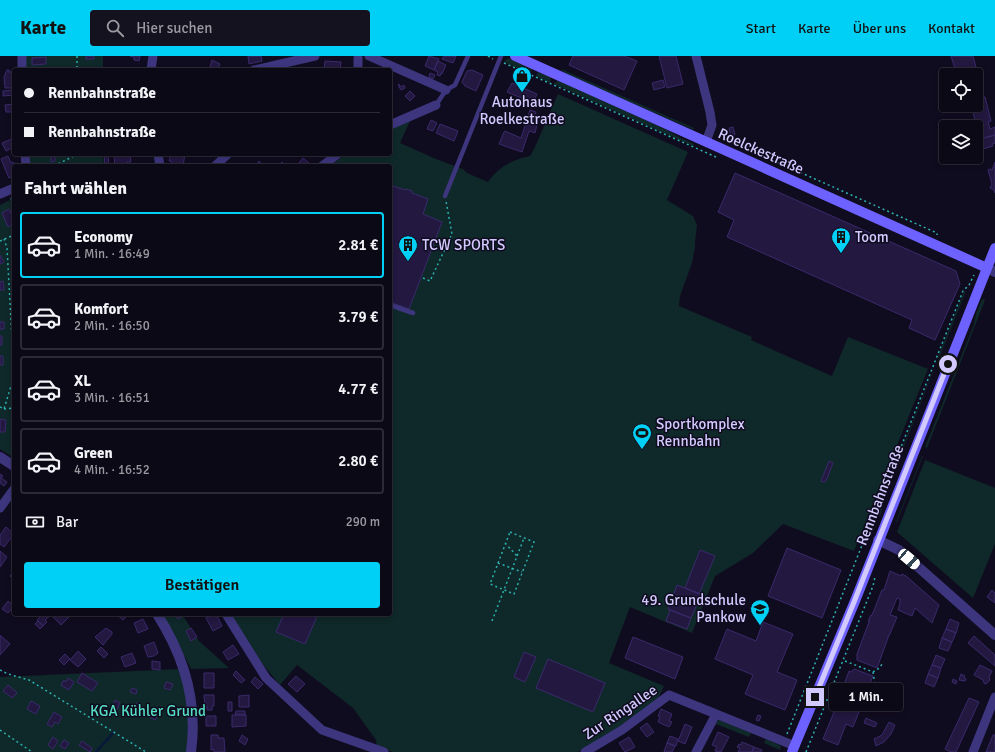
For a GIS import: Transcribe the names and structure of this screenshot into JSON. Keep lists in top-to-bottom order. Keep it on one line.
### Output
{"streets":{"main road":["Roelckestraße","Rennbahnstraße"],"street":["Zur Ringallee"]},"crossings":[["Roelckestraße","Rennbahnstraße"],["Rennbahnstraße","Zur Ringallee"]],"parks":["KGA Kühler Grund"],"places":{"shop":["Autohaus Roelkestraße"],"building":["Toom","TCW SPORTS"],"sports":["Sportkomplex Rennbahn"],"school or university":["49. Grundschule Pankow"]},"page":{"header":"Karte","search":"Hier suchen","nav":["Start","Karte","Über uns","Kontakt"],"banner":["Rennbahnstraße","Rennbahnstraße"],"heading":"Fahrt wählen","list":[{"name":"Economy","note":"1 Min. · 16:49","value":"2.81 €"},{"name":"Komfort","note":"2 Min. · 16:50","value":"3.79 €"},{"name":"XL","note":"3 Min. · 16:51","value":"4.77 €"},{"name":"Green","note":"4 Min. · 16:52","value":"2.80 €"}],"pay":["Bar","290 m"],"buttons":"Bestätigen","bubble":"1 Min."}}
